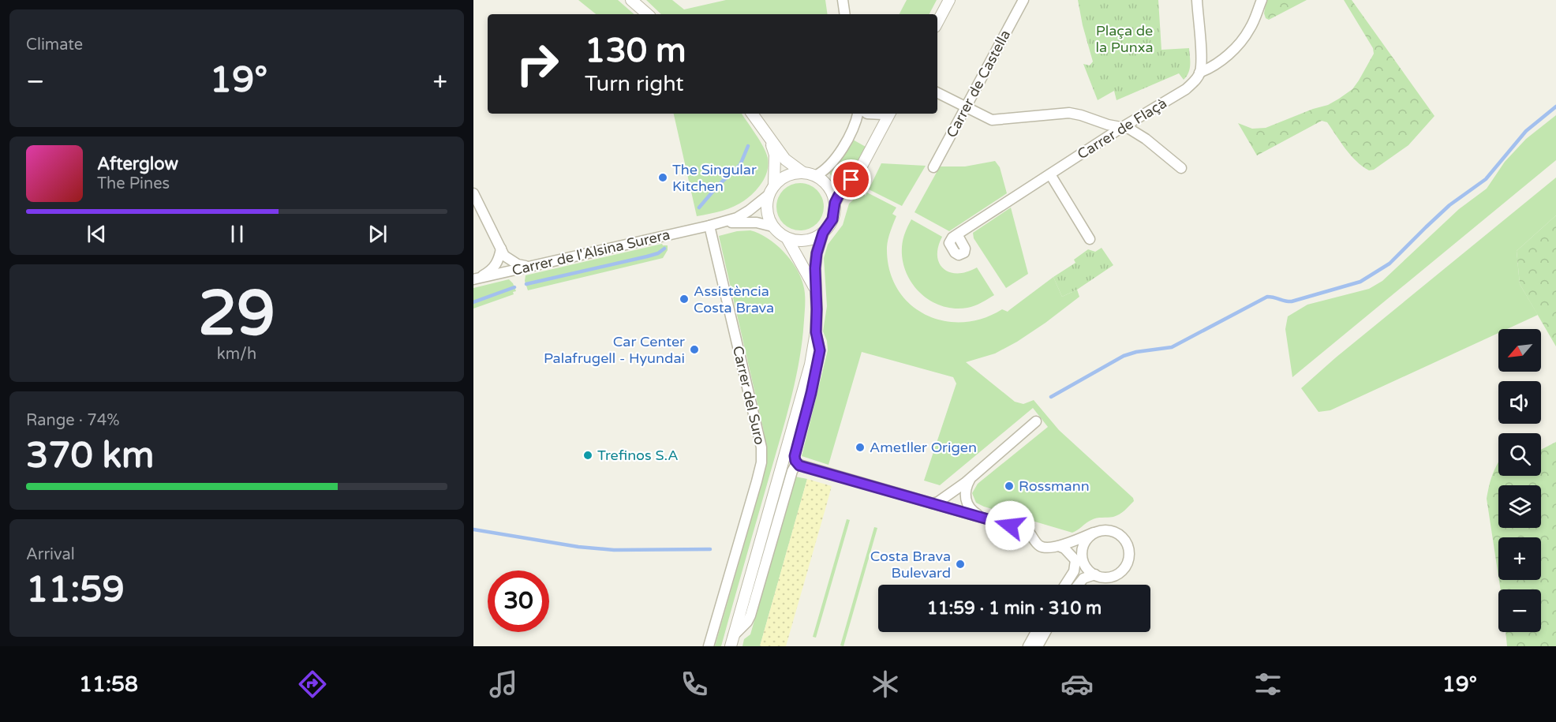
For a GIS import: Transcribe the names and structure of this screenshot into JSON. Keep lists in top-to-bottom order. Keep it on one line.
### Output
{"streets":{"street":["Carrer de Castella","Carrer de Flaçà","Carrer de l'Alsina Surera","Carrer del Suro"]},"crossings":[["Carrer de l'Alsina Surera","Carrer del Suro"]],"parks":["Plaça de la Punxa"],"places":["The Singular Kitchen","Assistència Costa Brava","Car Center Palafrugell - Hyundai","Ametller Origen","Trefinos S.A","Rossmann","Costa Brava Bulevard"],"north":"bottom left","page":{"tile":["Climate",["29","km/h"],["Range · 74%","370 km"],["Arrival","11:59"]],"turn":["130 m","Turn right"],"heat":["−","19°","+"],"song":["Afterglow","The Pines"],"map_buttons":["+","−"],"limit":"30","trip":"11:59 · 1 min · 310 m","tabs":["11:58","19°"]}}
